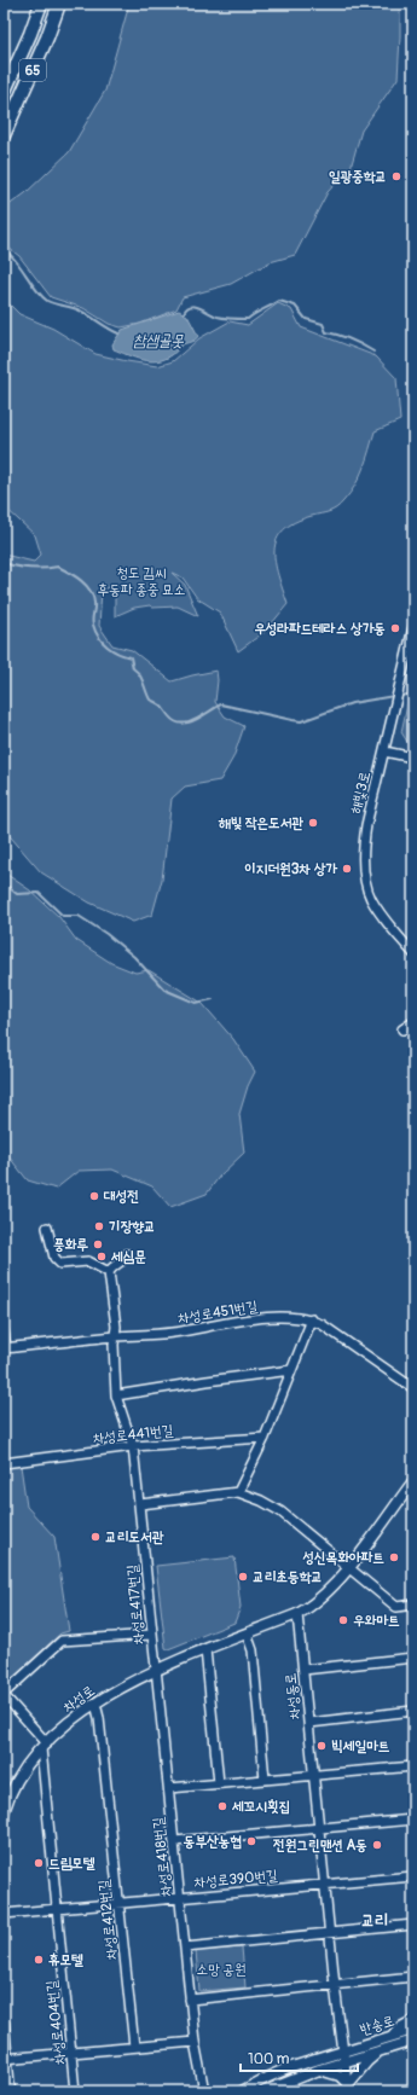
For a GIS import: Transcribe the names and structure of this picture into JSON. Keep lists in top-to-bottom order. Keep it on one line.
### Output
{"streets":{"highway":["65"],"main road":["차성로","반송로"],"street":["해빛3로","차성로451번길","차성로441번길","차성로417번길","차성동로","차성로418번길","차성로390번길","차성로412번길","차성로404번길"]},"crossings":[["차성로451번길","차성로417번길"],["차성로441번길","차성로417번길"],["차성로417번길","차성로"],["차성로417번길","차성로418번길"],["차성동로","차성로"],["차성동로","차성로390번길"],["차성동로","반송로"],["차성로","차성로418번길"],["차성로","차성로412번길"],["차성로","차성로404번길"],["차성로418번길","차성로390번길"],["차성로390번길","차성로412번길"],["차성로390번길","차성로404번길"]],"districts":["교리"],"water":["참샘골못"],"parks":["청도 김씨 후동파 종중 묘소","소망 공원"],"places":["일광중학교","우성라파드테라스 상가동","해빛 작은도서관","이지더원3차 상가","대성전","기장향교","풍화루","세심문","교리도서관","성신목화아파트","교리초등학교","우와마트","빅세일마트","세꼬시횟집","동부산농협","전원그린맨션 A동","드림모텔","휴모텔"],"scale_bar":"100 m"}
